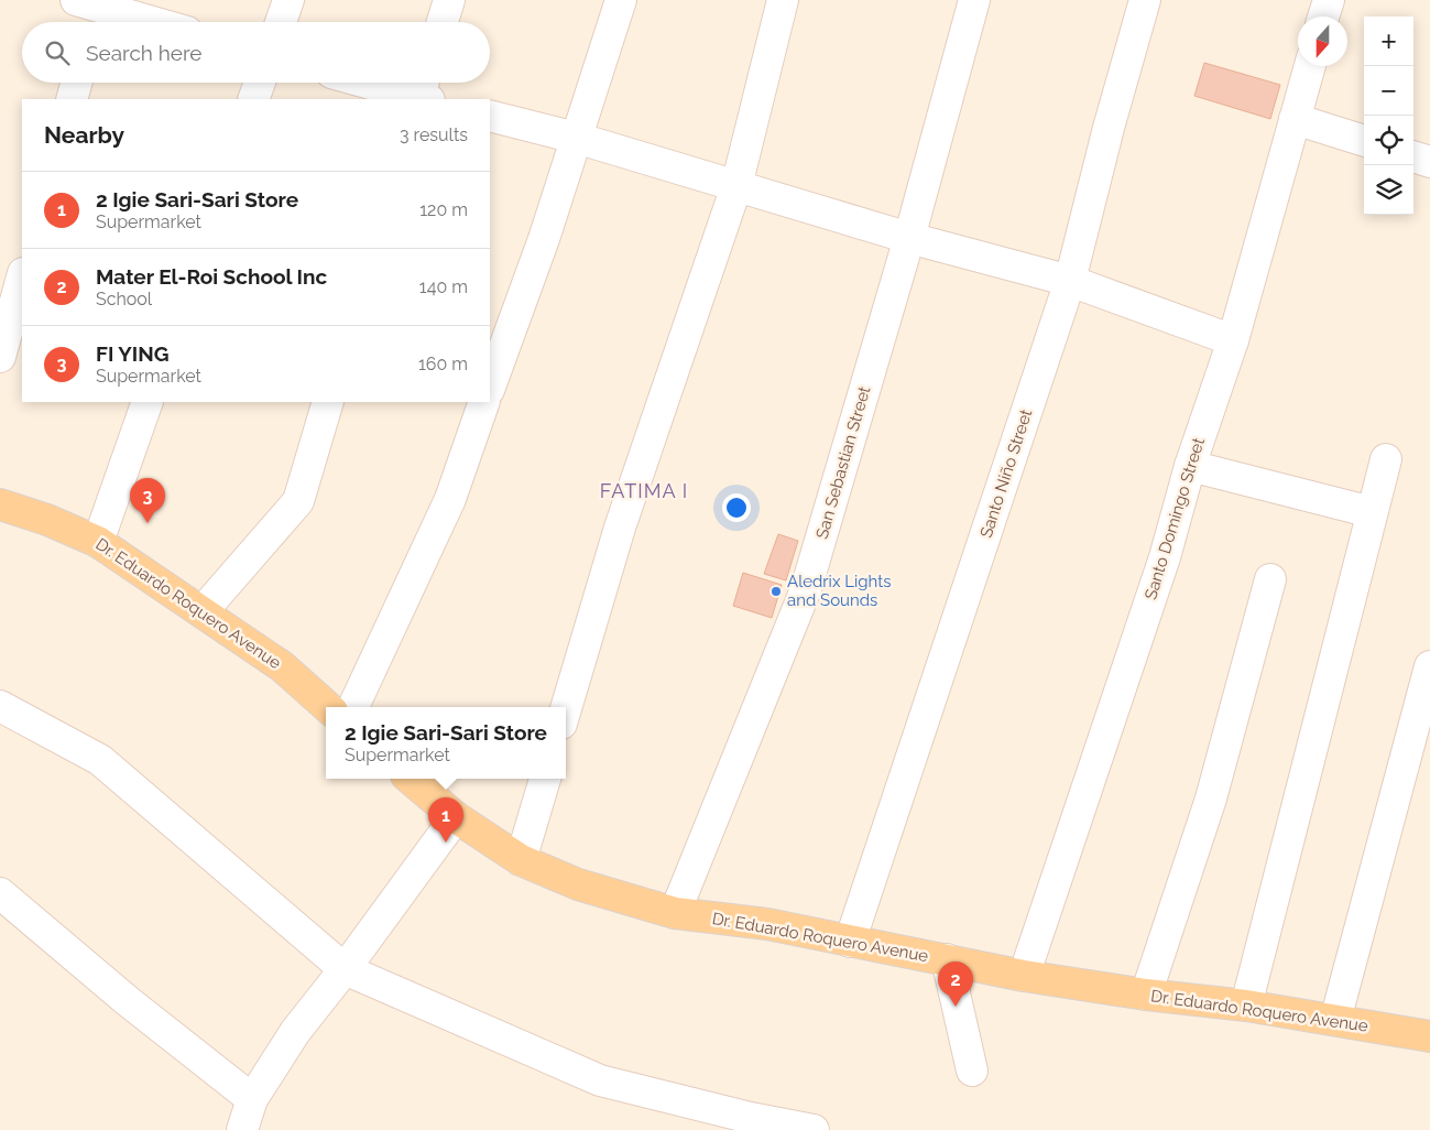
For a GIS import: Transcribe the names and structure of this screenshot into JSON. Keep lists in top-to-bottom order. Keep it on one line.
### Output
{"streets":{"main road":["Dr. Eduardo Roquero Avenue"],"street":["San Sebastian Street","Santo Niño Street","Santo Domingo Street"]},"crossings":[["San Sebastian Street","Dr. Eduardo Roquero Avenue"],["Santo Niño Street","Dr. Eduardo Roquero Avenue"],["Santo Domingo Street","Dr. Eduardo Roquero Avenue"]],"districts":["FATIMA I"],"places":["Aledrix Lights and Sounds"],"north":"bottom","page":{"map_buttons":["+","−"],"search":"Search here","heading":["Nearby","3 results"],"list":[{"mark":"1","name":"2 Igie Sari-Sari Store","note":"Supermarket","value":"120 m"},{"mark":"2","name":"Mater El-Roi School Inc","note":"School","value":"140 m"},{"mark":"3","name":"FI YING","note":"Supermarket","value":"160 m"}],"pins":["3","1","2"],"popup":["2 Igie Sari-Sari Store","Supermarket"]}}
